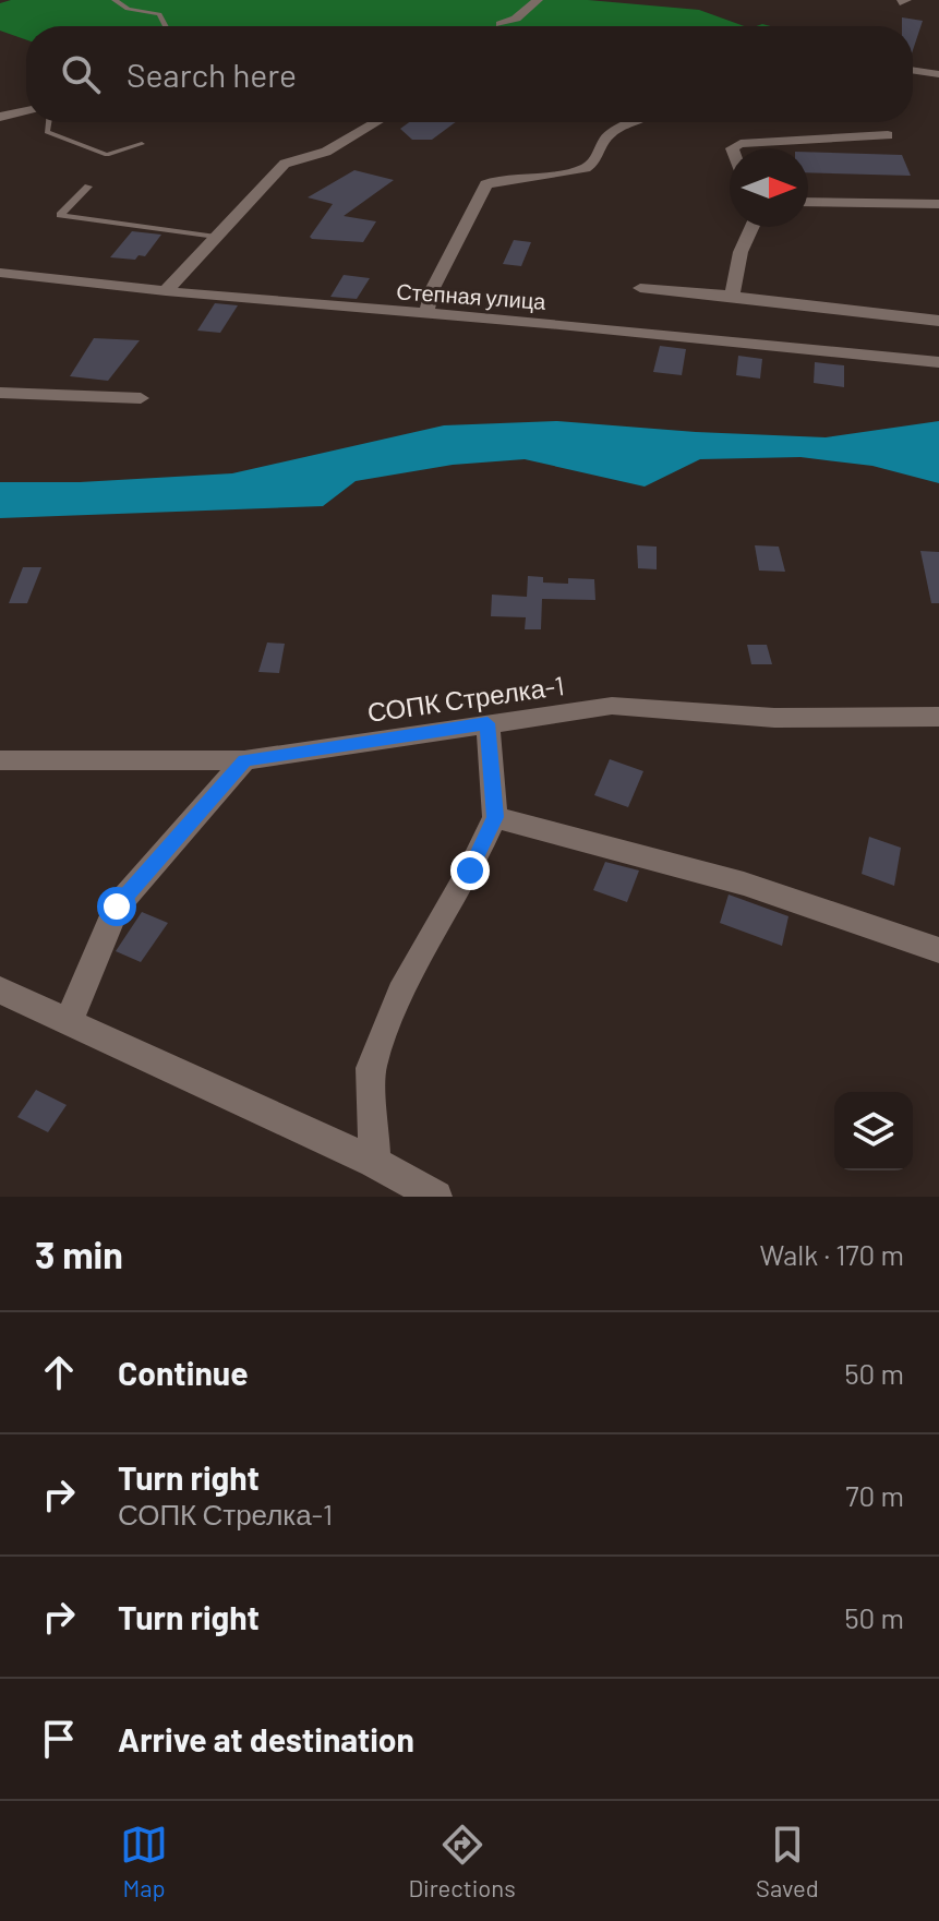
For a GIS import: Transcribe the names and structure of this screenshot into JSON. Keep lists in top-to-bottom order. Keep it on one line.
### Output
{"streets":{"street":["Степная улица","СОПК Стрелка-1"]},"north":"right","page":{"search":"Search here","heading":["3 min","Walk · 170 m"],"list":[["Continue","50 m"],["Turn right","СОПК Стрелка-1","70 m"],["Turn right","50 m"],"Arrive at destination"],"nav":["Map","Directions","Saved"]}}
